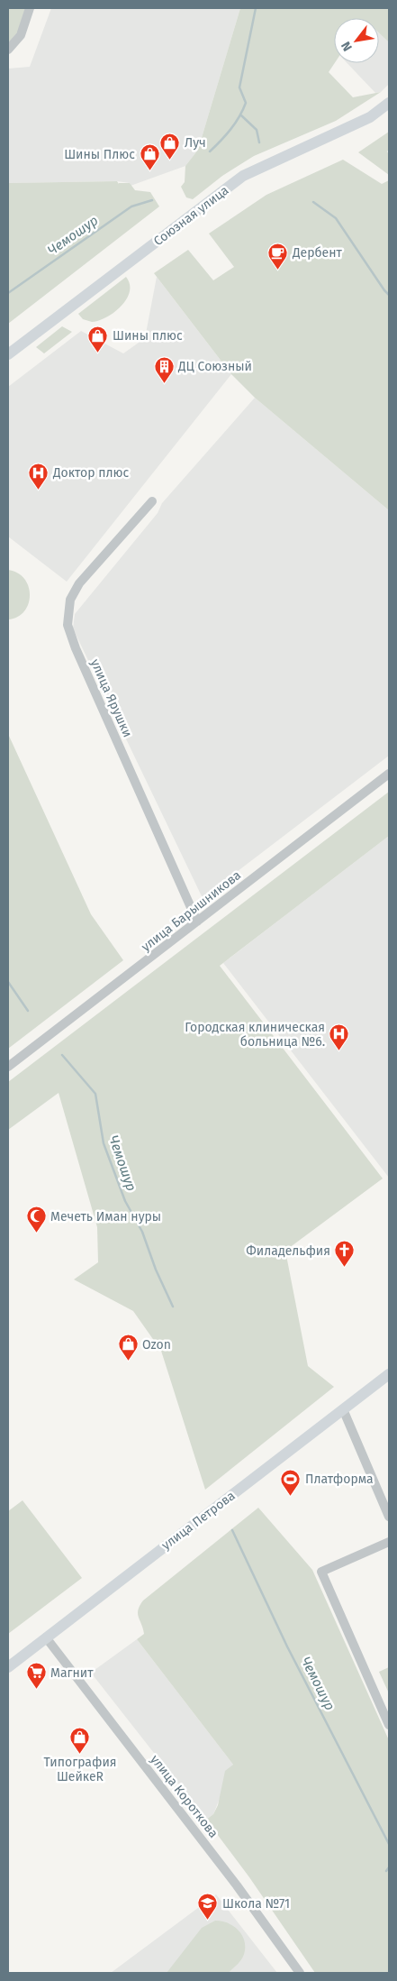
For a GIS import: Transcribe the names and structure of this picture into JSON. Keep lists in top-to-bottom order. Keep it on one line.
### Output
{"streets":{"main road":["Союзная улица","улица Петрова"],"street":["улица Ярушки","улица Барышникова","улица Короткова"]},"crossings":[["улица Ярушки","улица Барышникова"],["улица Петрова","улица Короткова"]],"water":["Чемошур"],"places":{"shop":["Луч","Шины Плюс","Шины плюс","Ozon","Типография ШейкеR"],"cafe":["Дербент"],"building":["ДЦ Союзный"],"hospital":["Доктор плюс","Городская клиническая больница №6."],"mosque":["Мечеть Иман нуры"],"church":["Филадельфия"],"sports":["Платформа"],"supermarket":["Магнит"],"school or university":["Школа №71"]},"north":"bottom left"}
